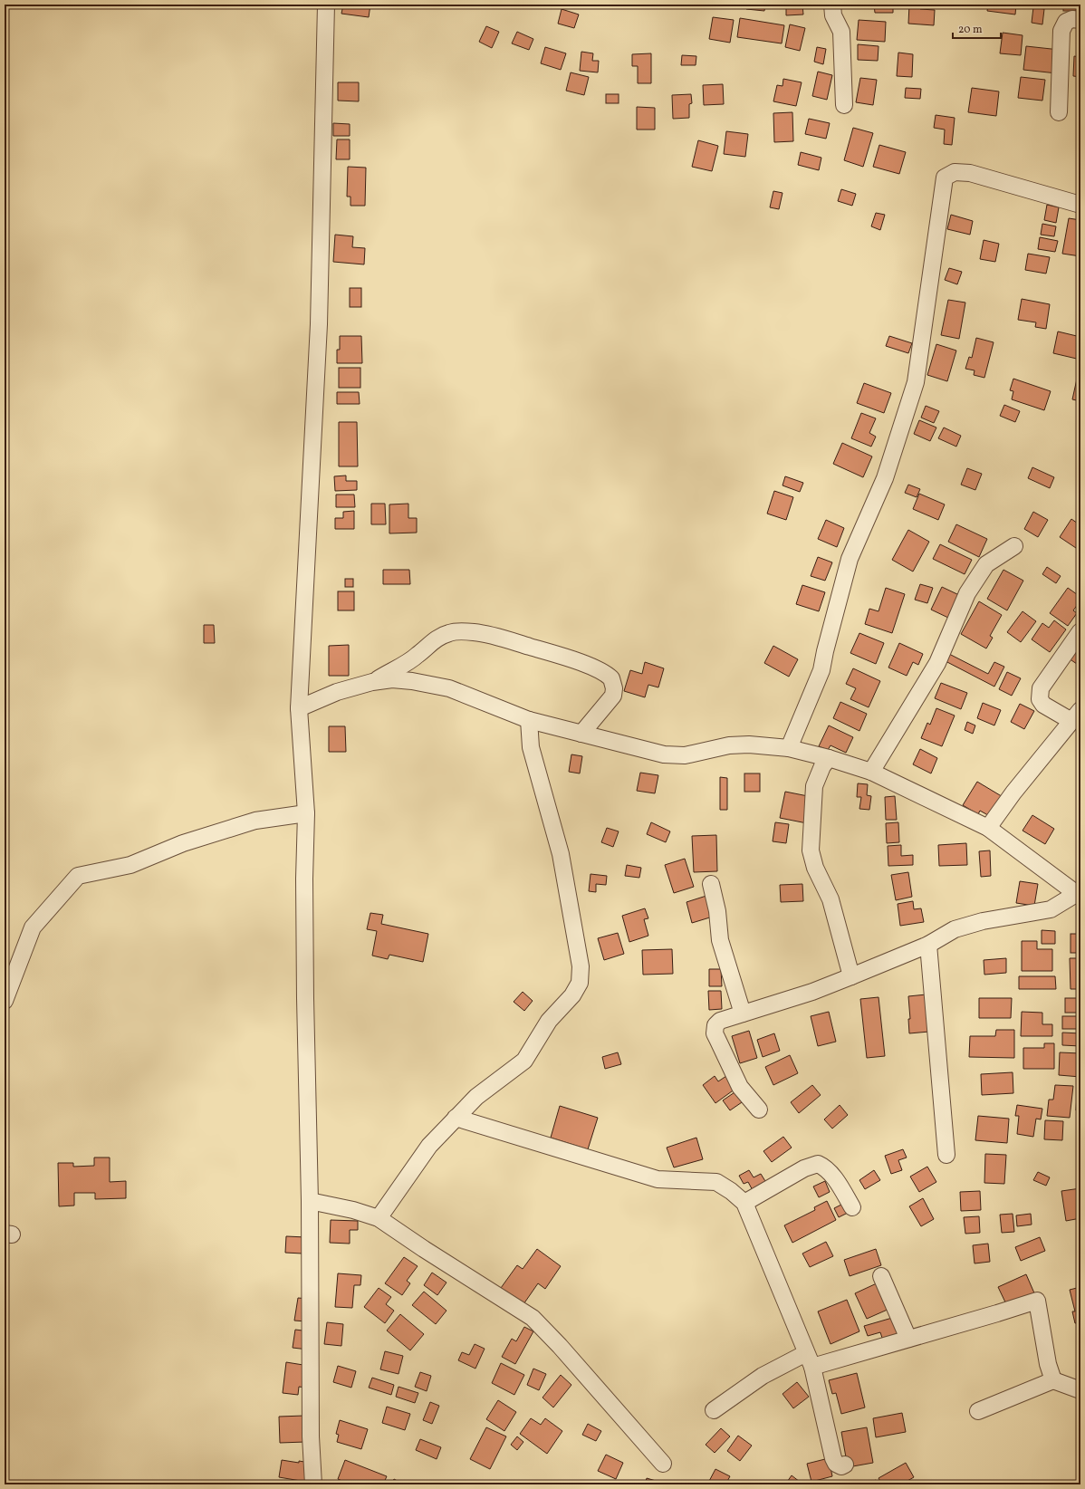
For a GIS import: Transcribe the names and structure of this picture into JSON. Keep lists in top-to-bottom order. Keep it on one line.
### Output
{"scale_bar":"20 m"}
